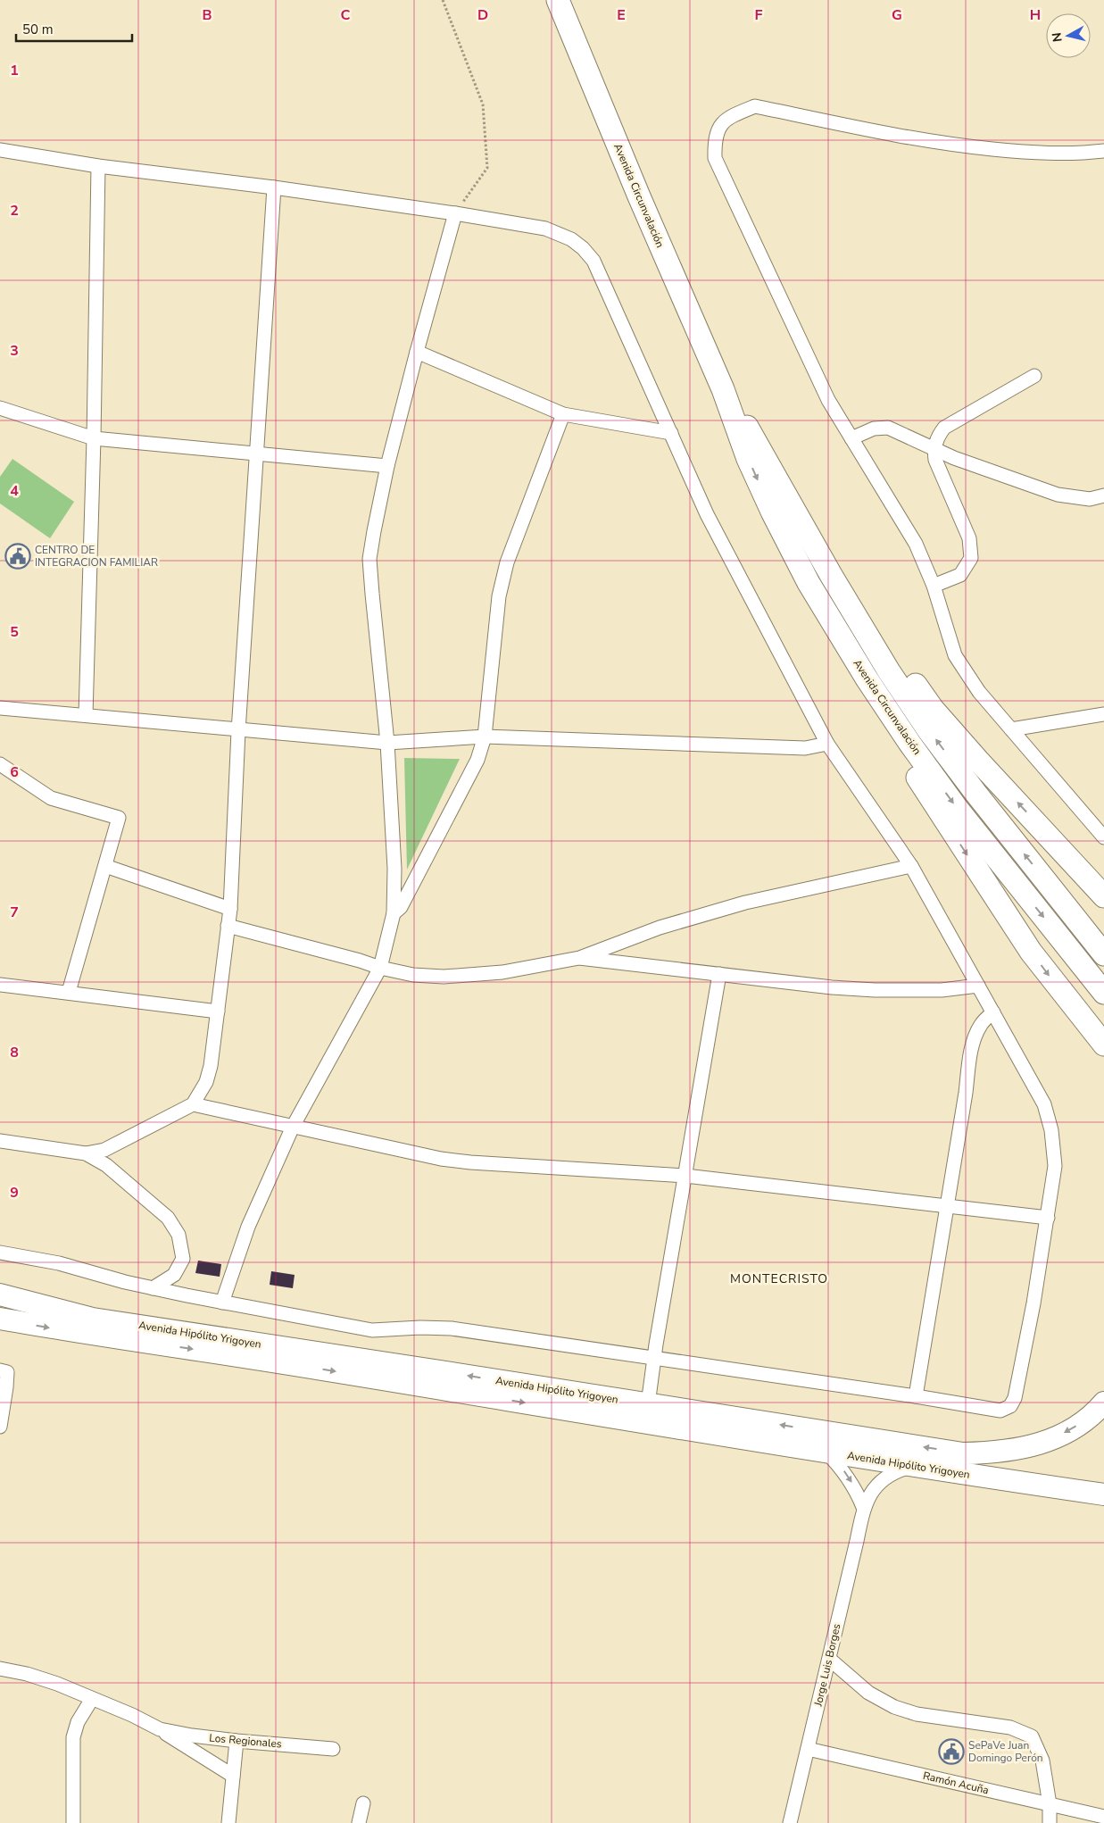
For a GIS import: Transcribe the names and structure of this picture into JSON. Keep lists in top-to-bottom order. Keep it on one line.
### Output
{"streets":{"highway":["Avenida Circunvalación"],"main road":["Avenida Hipólito Yrigoyen"],"street":["Jorge Luis Borges","Los Regionales","Ramón Acuña"]},"crossings":[["Avenida Hipólito Yrigoyen","Jorge Luis Borges"],["Jorge Luis Borges","Ramón Acuña"]],"districts":["MONTECRISTO"],"places":{"public building":["CENTRO DE INTEGRACION FAMILIAR","SePaVe Juan Domingo Perón"]},"scale_bar":"50 m","north":"left","grid":{"columns":["B","C","D","E","F","G","H"],"rows":["1","2","3","4","5","6","7","8","9"]}}
